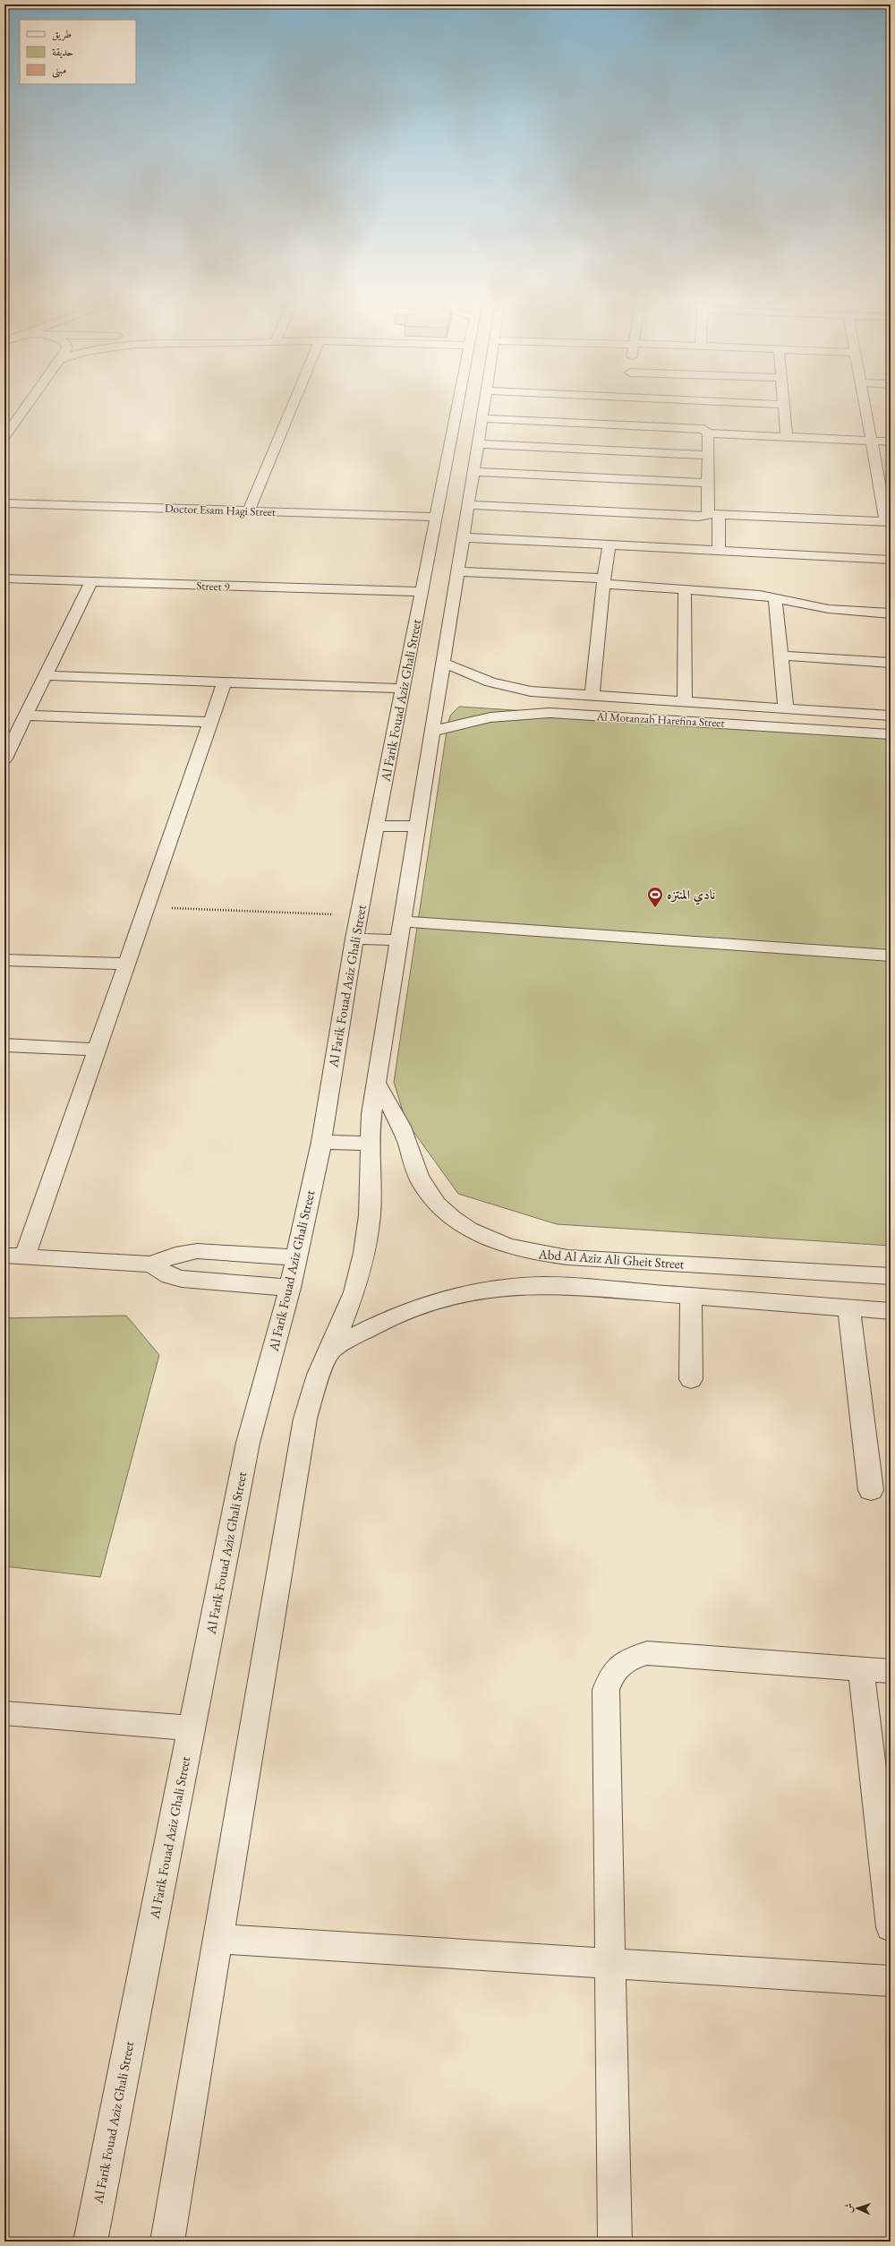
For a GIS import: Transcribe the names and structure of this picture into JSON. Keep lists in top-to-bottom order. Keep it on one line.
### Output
{"streets":{"street":["Doctor Esam Hagi Street","Street 9","Al Farik Fouad Aziz Ghali Street","Al Motanzah Harefina Street","Abd Al Aziz Ali Gheit Street"]},"crossings":[["Doctor Esam Hagi Street","Al Farik Fouad Aziz Ghali Street"],["Street 9","Al Farik Fouad Aziz Ghali Street"]],"places":{"sports":["نادي المنتزه"]},"legend":["طريق","حديقة","مبنى"],"north":"left"}
